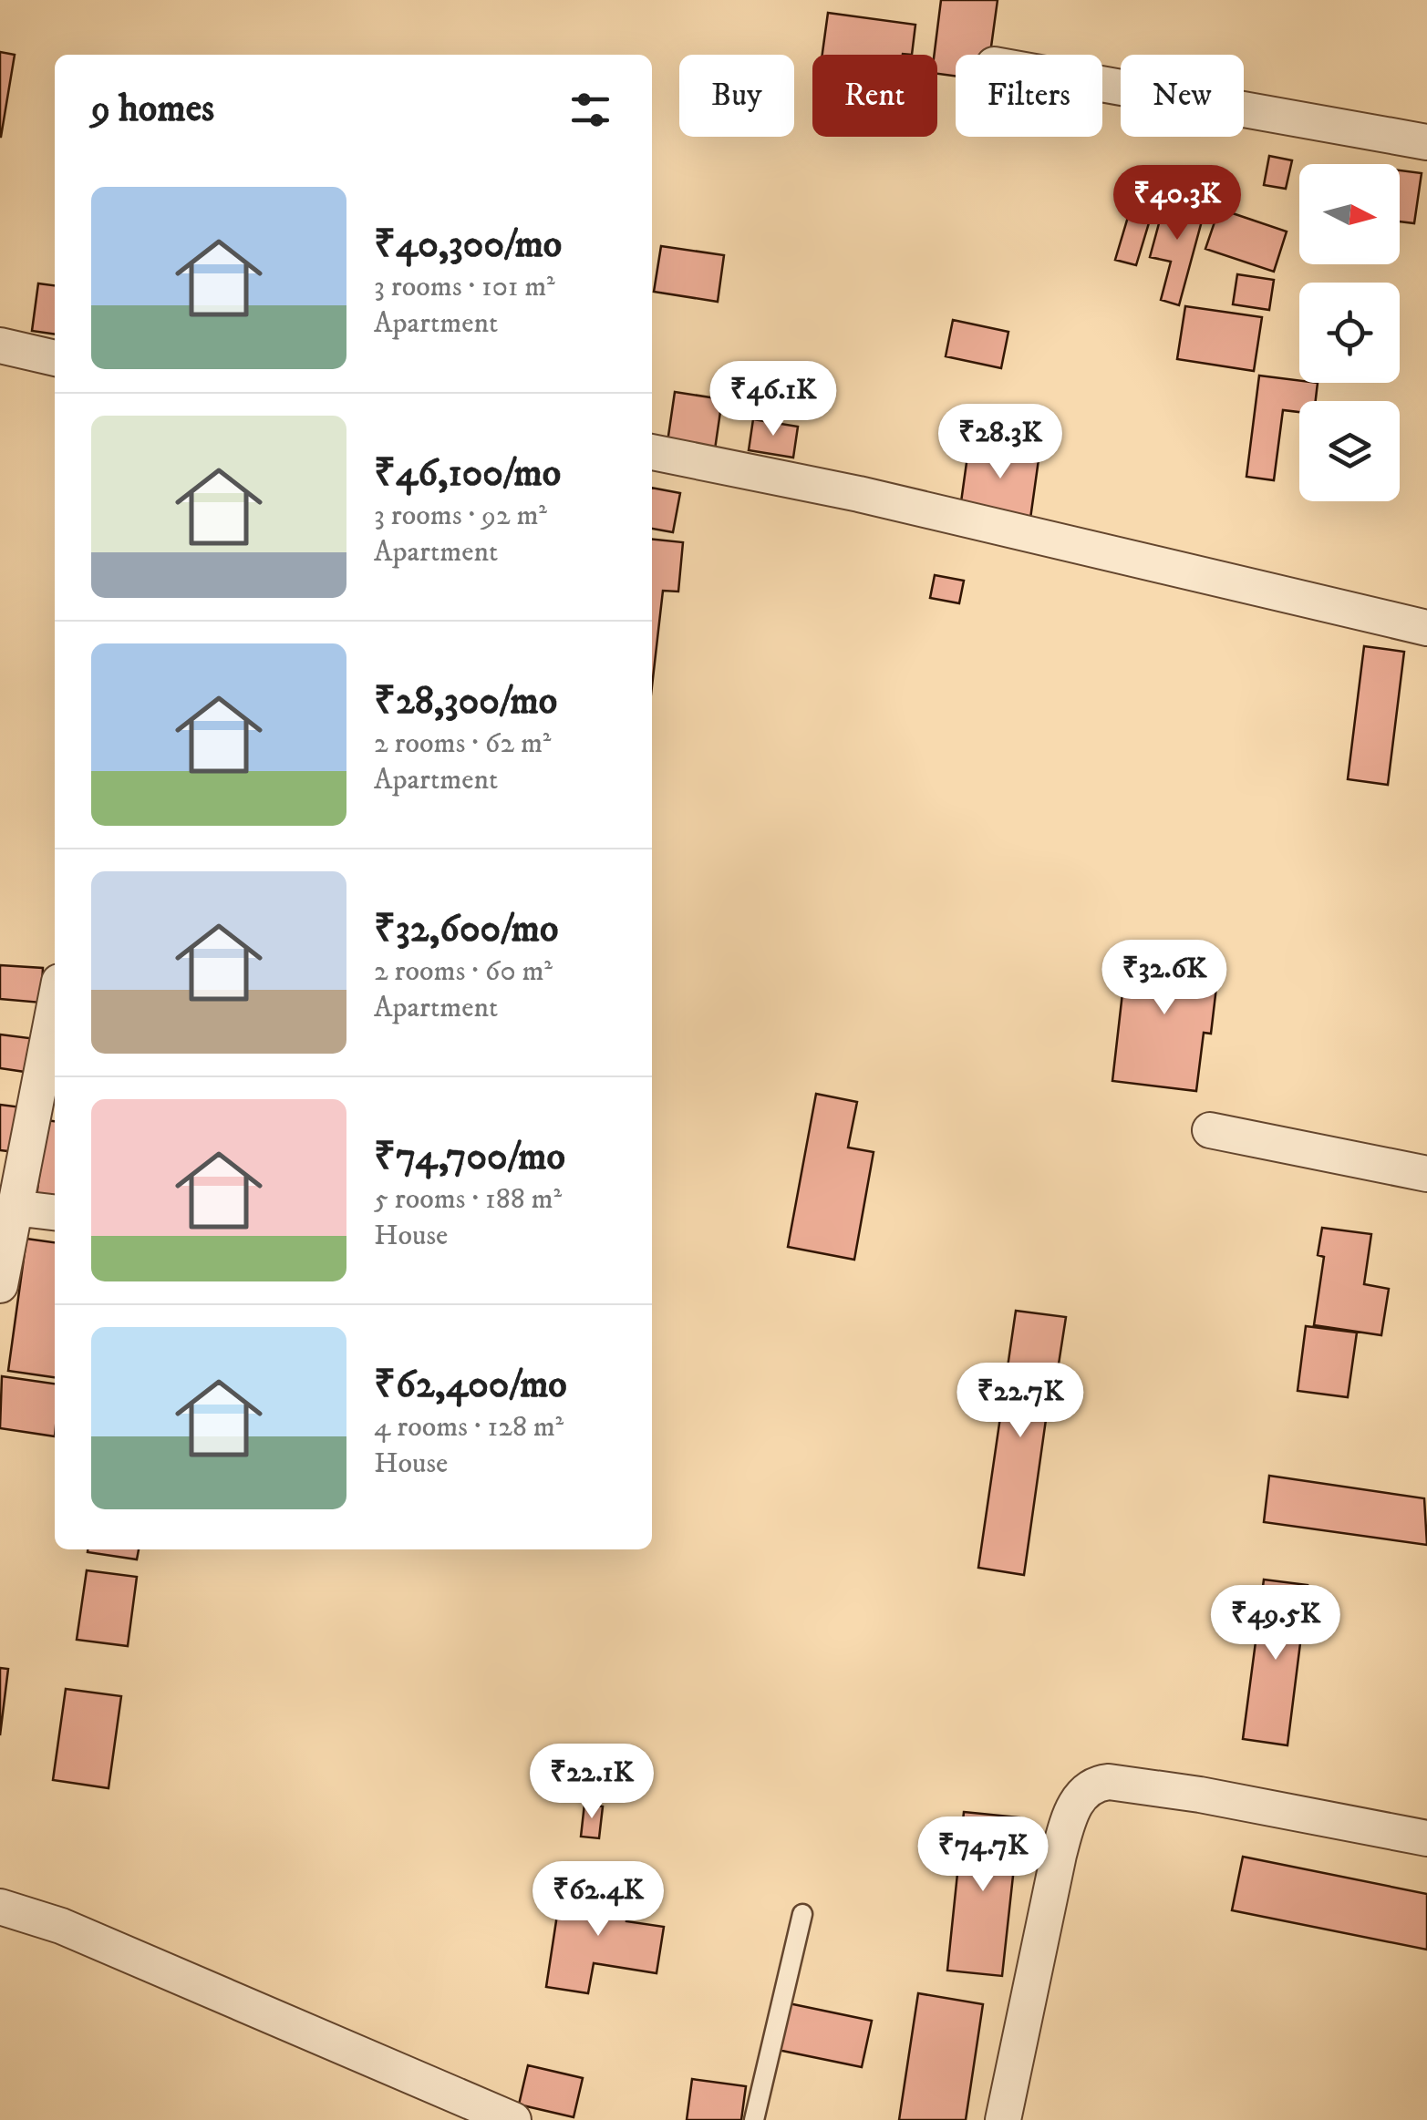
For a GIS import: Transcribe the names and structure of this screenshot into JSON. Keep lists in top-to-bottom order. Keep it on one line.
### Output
{"north":"right","page":{"chip":["Buy","Rent","Filters","New"],"heading":"9 homes","list":[{"name":"₹40,300/mo","note":"3 rooms · 101 m² · Apartment"},{"name":"₹46,100/mo","note":"3 rooms · 92 m² · Apartment"},{"name":"₹28,300/mo","note":"2 rooms · 62 m² · Apartment"},{"name":"₹32,600/mo","note":"2 rooms · 60 m² · Apartment"},{"name":"₹74,700/mo","note":"5 rooms · 188 m² · House"},{"name":"₹62,400/mo","note":"4 rooms · 128 m² · House"}],"price":["₹40.3K","₹46.1K","₹28.3K","₹32.6K","₹22.7K","₹49.5K","₹22.1K","₹74.7K","₹62.4K"]}}
